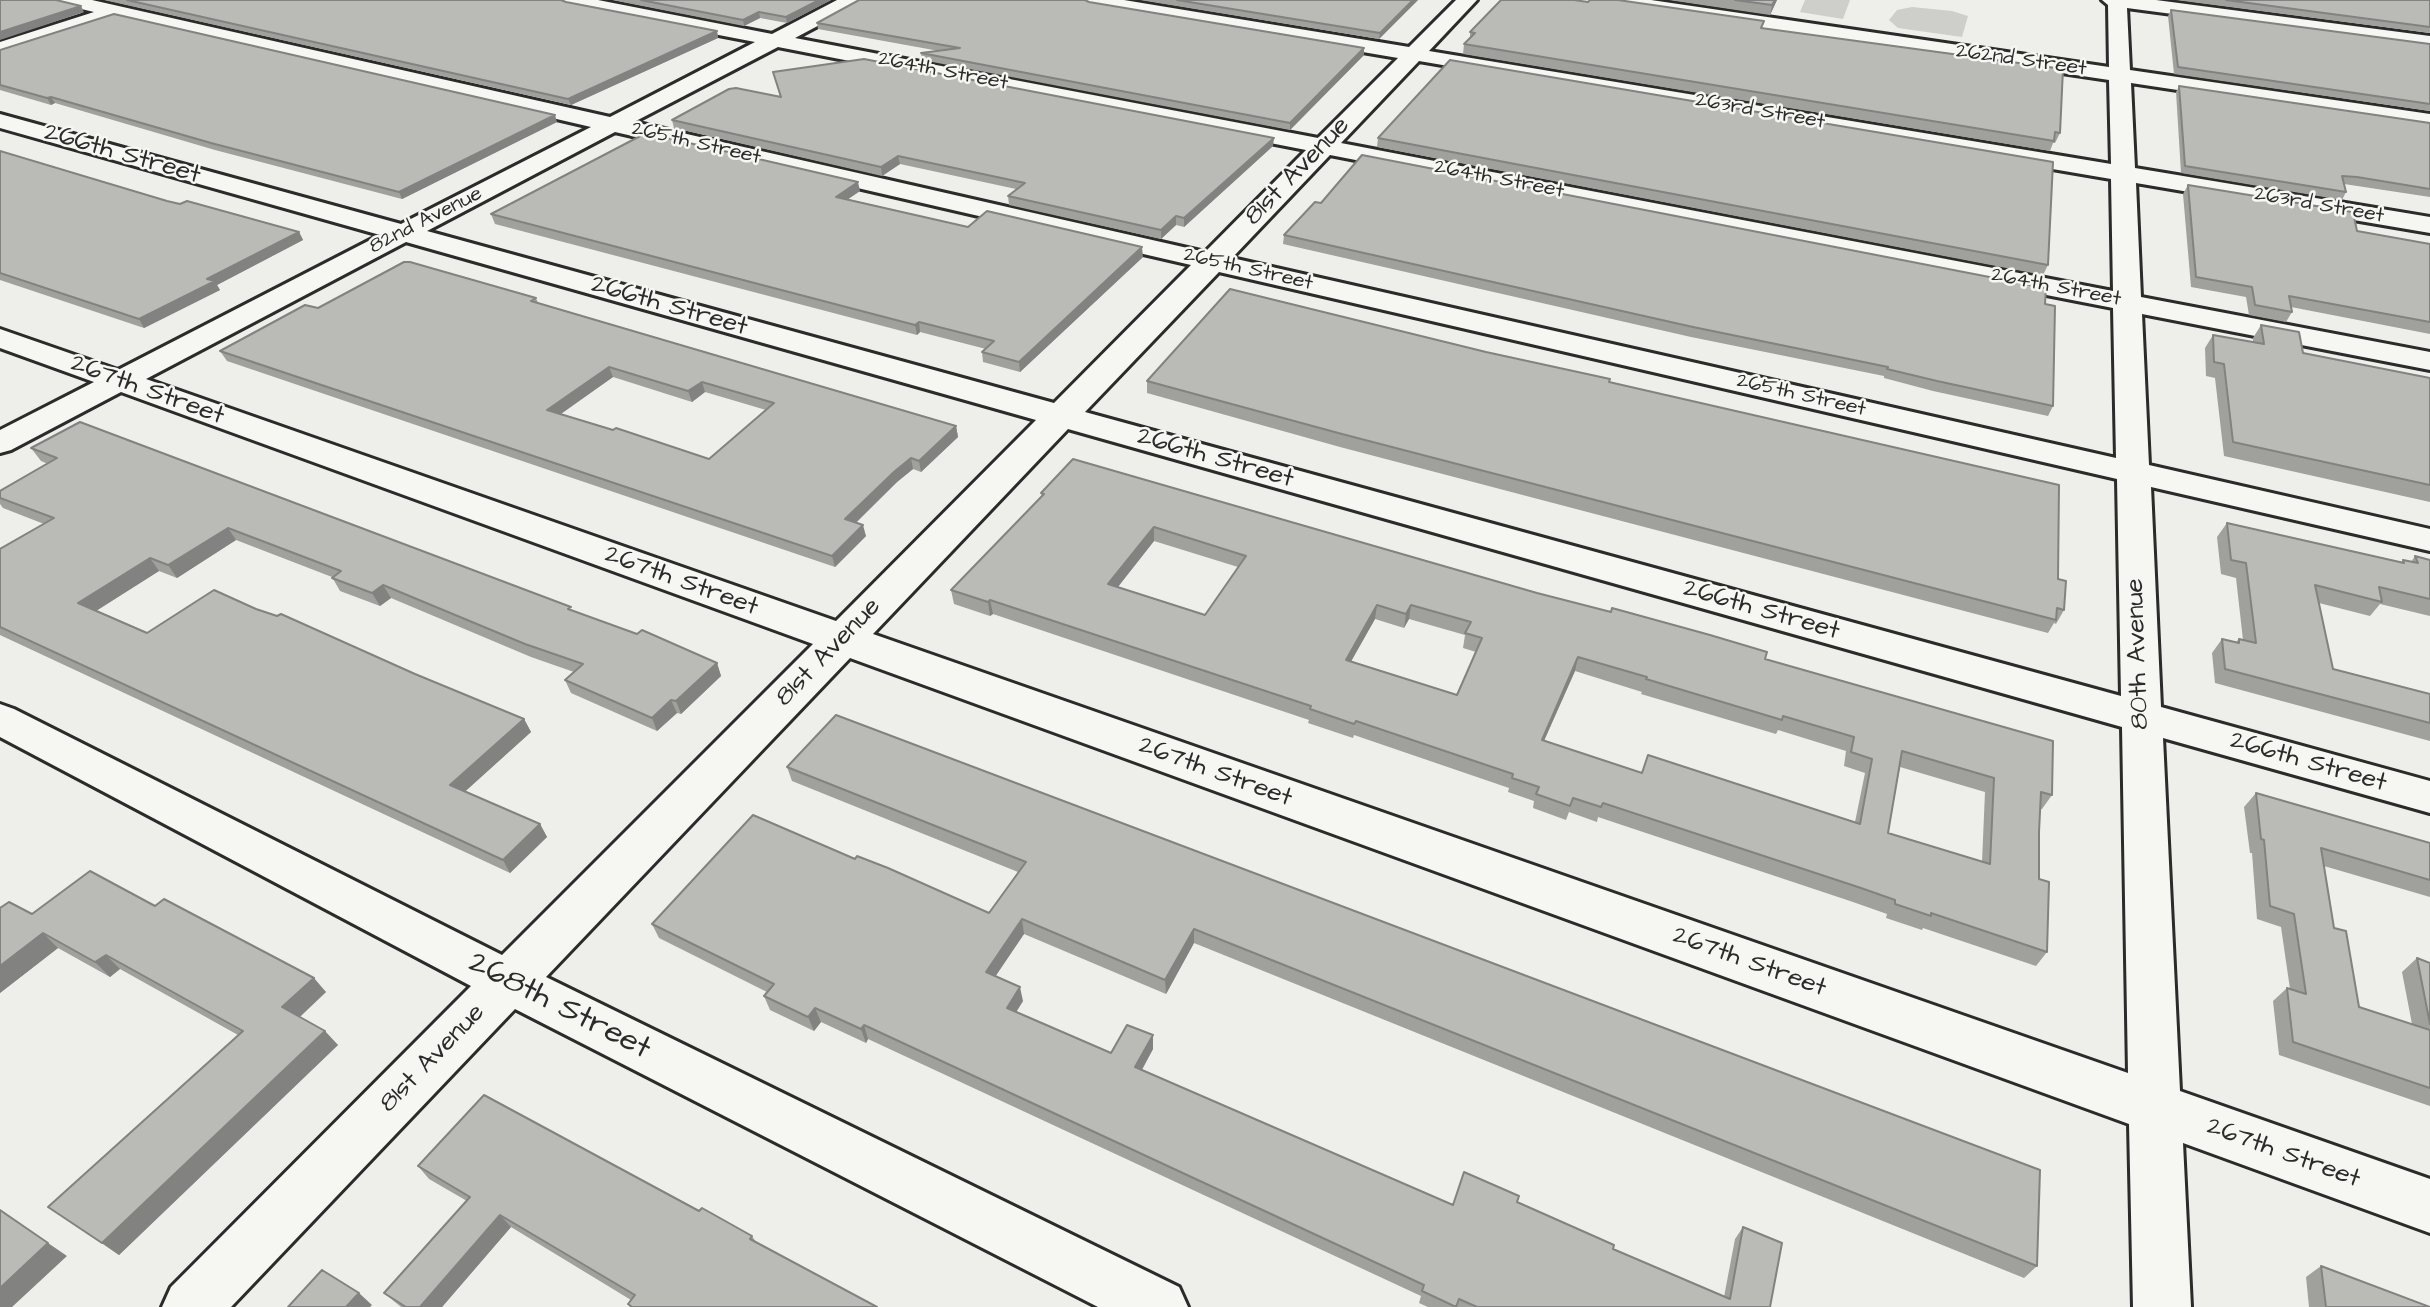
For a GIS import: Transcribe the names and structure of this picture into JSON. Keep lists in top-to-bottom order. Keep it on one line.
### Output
{"streets":{"street":["262nd Street","264th Street","263rd Street","265th Street","266th Street","81st Avenue","82nd Avenue","267th Street","80th Avenue","268th Street"]},"crossings":[["262nd Street","80th Avenue"],["264th Street","81st Avenue"],["264th Street","82nd Avenue"],["264th Street","80th Avenue"],["263rd Street","81st Avenue"],["263rd Street","80th Avenue"],["265th Street","81st Avenue"],["265th Street","82nd Avenue"],["265th Street","80th Avenue"],["266th Street","81st Avenue"],["266th Street","82nd Avenue"],["266th Street","80th Avenue"],["81st Avenue","267th Street"],["81st Avenue","268th Street"],["82nd Avenue","267th Street"],["267th Street","80th Avenue"]]}
